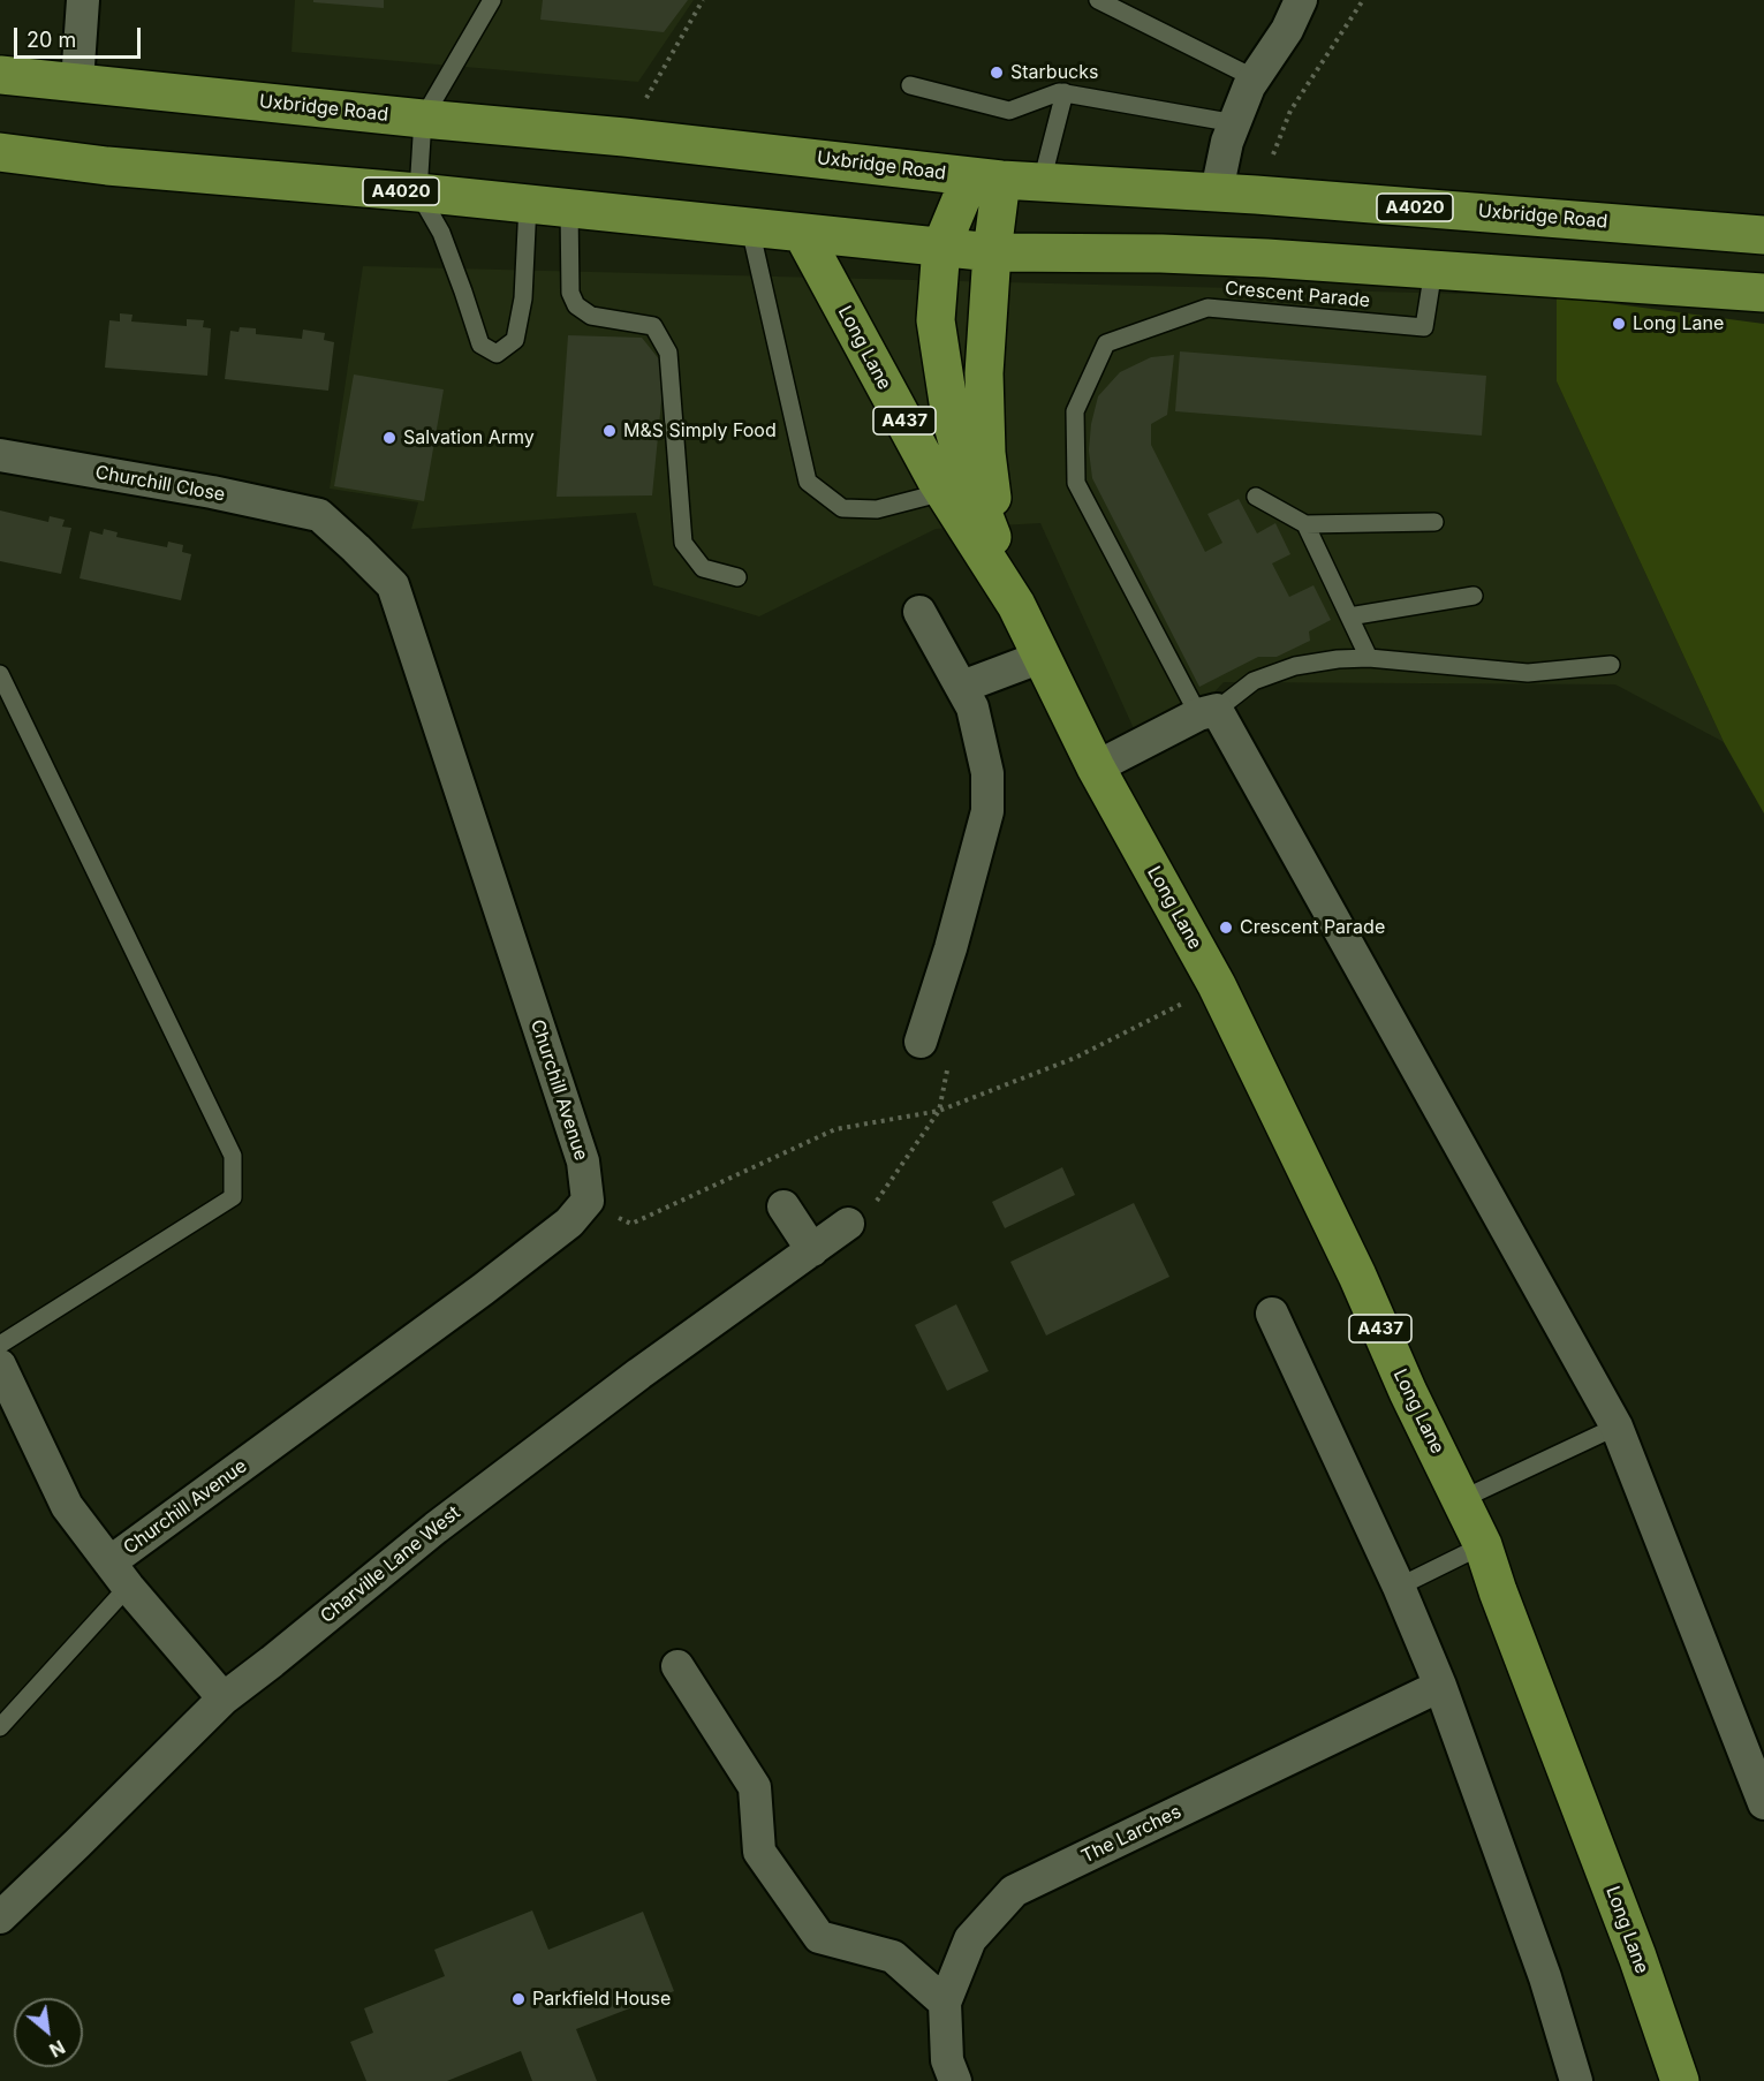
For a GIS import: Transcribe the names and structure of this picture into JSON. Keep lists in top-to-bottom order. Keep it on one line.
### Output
{"streets":{"main road":["Uxbridge Road","A4020","Long Lane","A437"],"street":["Churchill Close","Churchill Avenue","Charville Lane West","The Larches"],"lane":["Crescent Parade"]},"crossings":[["Uxbridge Road","Long Lane"],["A4020","Crescent Parade"],["A4020","Long Lane"],["Churchill Close","Churchill Avenue"]],"places":["Starbucks","Long Lane","M&S Simply Food","Salvation Army","Crescent Parade","Parkfield House"],"scale_bar":"20 m","north":"bottom right"}
